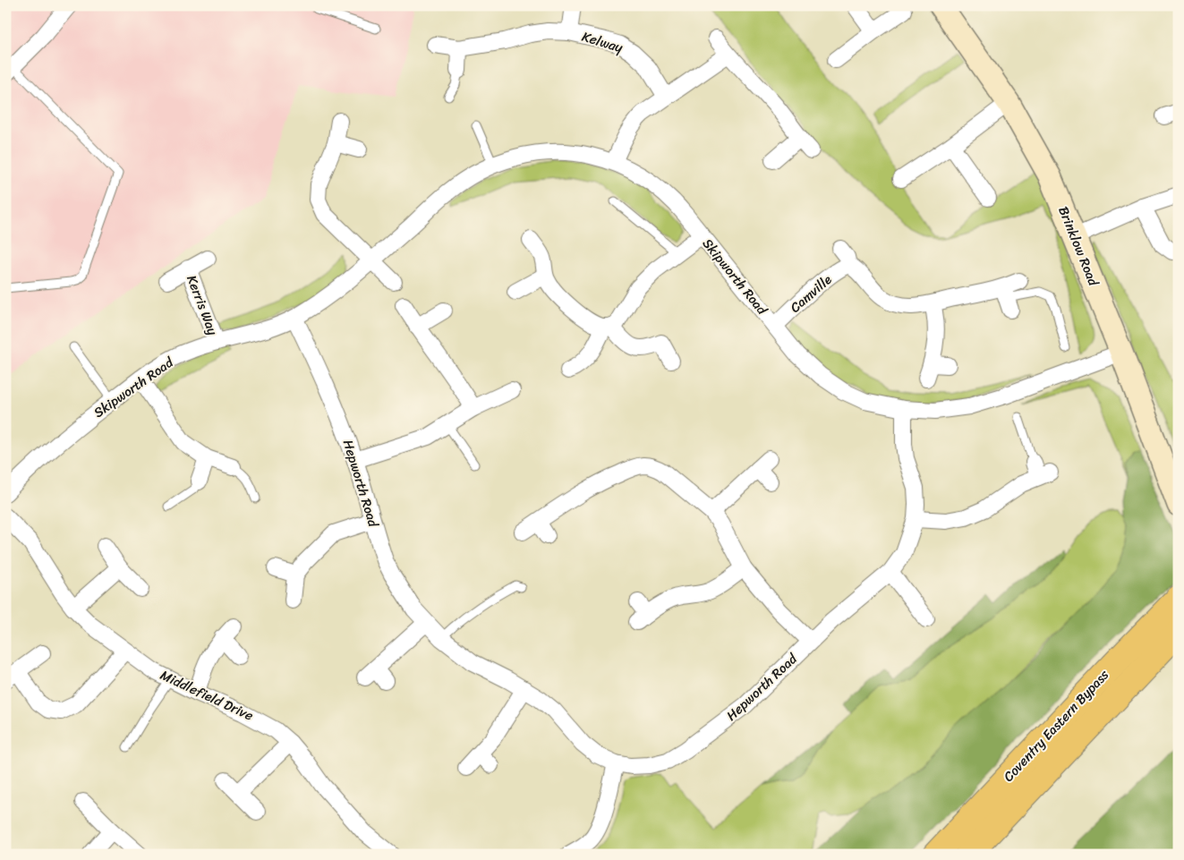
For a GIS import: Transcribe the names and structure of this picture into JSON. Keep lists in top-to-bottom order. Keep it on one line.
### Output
{"streets":{"highway":["Coventry Eastern Bypass"],"main road":["Brinklow Road"],"street":["Kelway","Skipworth Road","Camville","Kerris Way","Hepworth Road","Middlefield Drive"]},"crossings":[["Brinklow Road","Skipworth Road"],["Skipworth Road","Camville"],["Skipworth Road","Kerris Way"],["Skipworth Road","Hepworth Road"]]}
